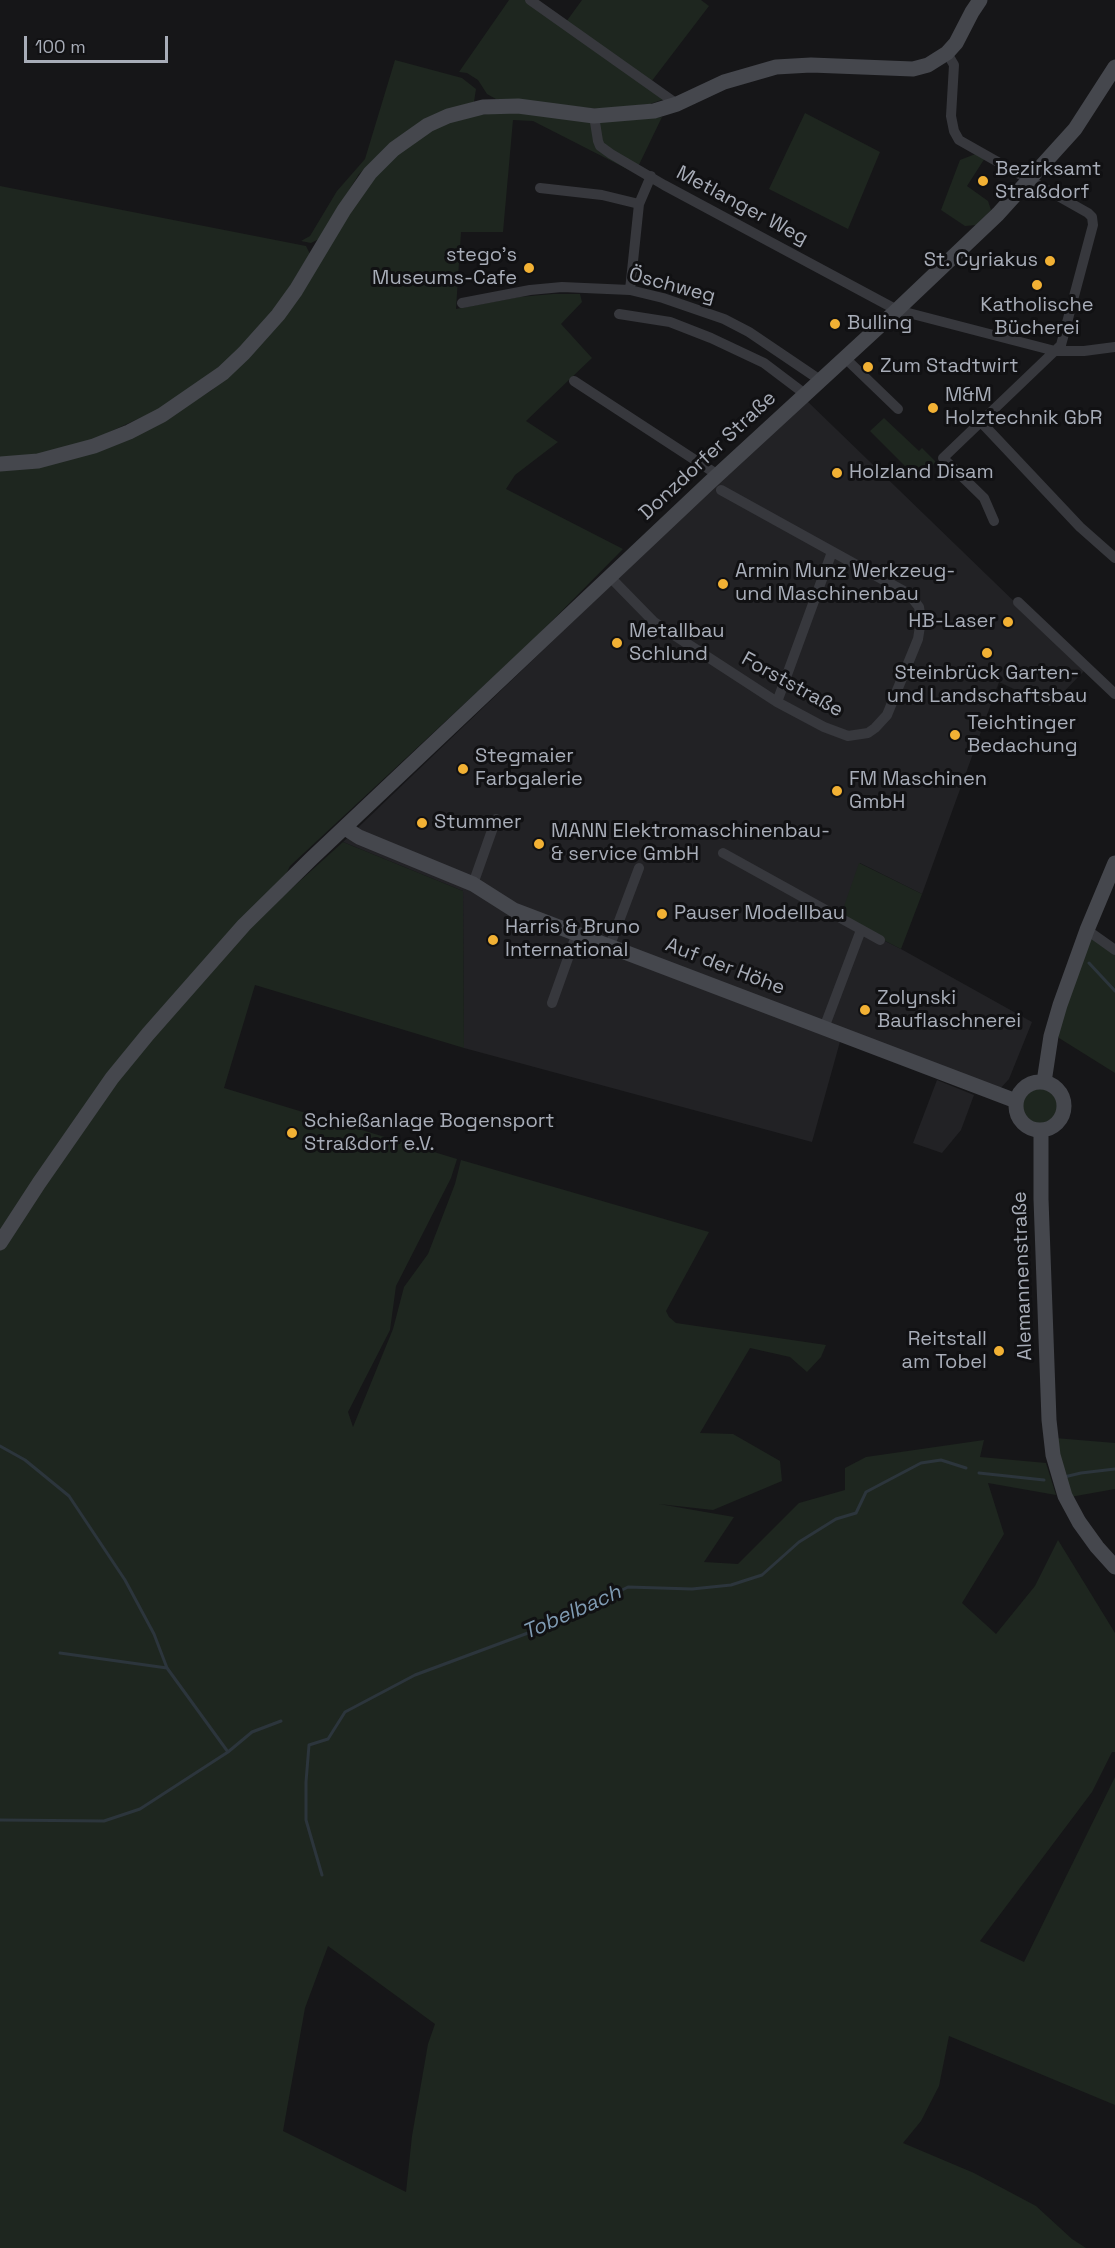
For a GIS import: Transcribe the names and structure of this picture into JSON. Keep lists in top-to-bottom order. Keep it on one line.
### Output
{"streets":{"main road":["Donzdorfer Straße","Auf der Höhe","Alemannenstraße"],"street":["Metlanger Weg","Öschweg","Forststraße"]},"crossings":[["Metlanger Weg","Donzdorfer Straße"],["Öschweg","Donzdorfer Straße"],["Donzdorfer Straße","Forststraße"],["Donzdorfer Straße","Auf der Höhe"],["Auf der Höhe","Alemannenstraße"]],"water":["Tobelbach"],"places":["Bezirksamt Straßdorf","St. Cyriakus","stego's Museums-Cafe","Katholische Bücherei","Bulling","Zum Stadtwirt","M&M Holztechnik GbR","Holzland Disam","Armin Munz Werkzeug- und Maschinenbau","HB-Laser","Metallbau Schlund","Steinbrück Garten- und Landschaftsbau","Teichtinger Bedachung","Stegmaier Farbgalerie","FM Maschinen GmbH","Stummer","MANN Elektromaschinenbau- & service GmbH","Pauser Modellbau","Harris & Bruno International","Zolynski Bauflaschnerei","Schießanlage Bogensport Straßdorf e.V.","Reitstall am Tobel"],"scale_bar":"100 m"}
